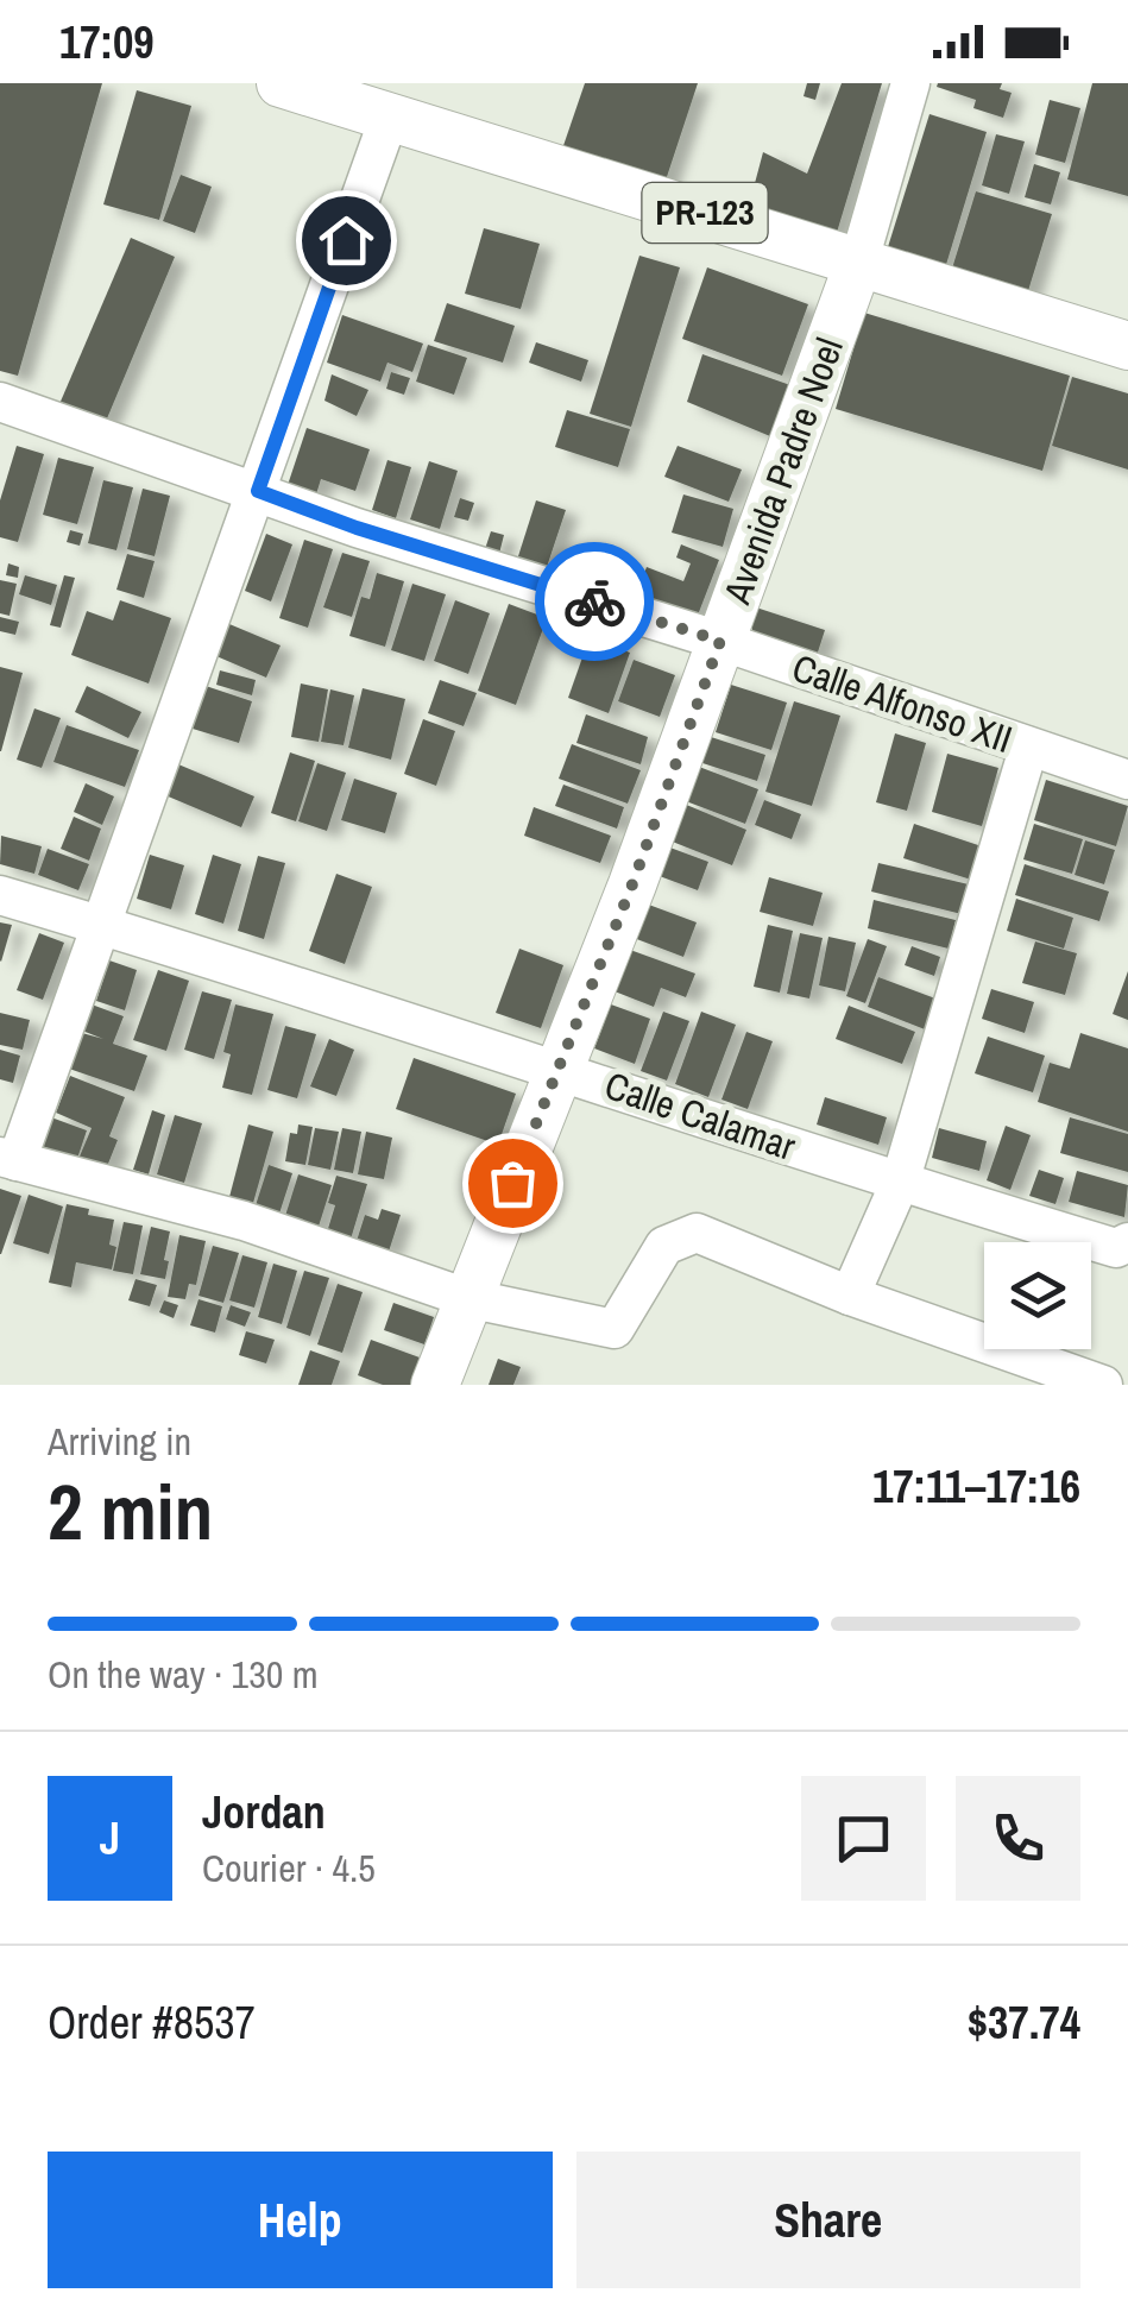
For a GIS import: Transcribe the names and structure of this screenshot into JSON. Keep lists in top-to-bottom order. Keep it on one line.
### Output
{"streets":{"main road":["PR-123","Avenida Padre Noel"],"street":["Calle Alfonso XII","Calle Calamar"]},"crossings":[["PR-123","Avenida Padre Noel"],["Avenida Padre Noel","Calle Alfonso XII"],["Avenida Padre Noel","Calle Calamar"]],"page":{"status":"17:09","heading":["2 min","Arriving in","17:11–17:16"],"panel":["Jordan","Courier · 4.5","Order #8537","$37.74"],"bar":"On the way · 130 m","round":"J","buttons":["Help","Share"]}}
